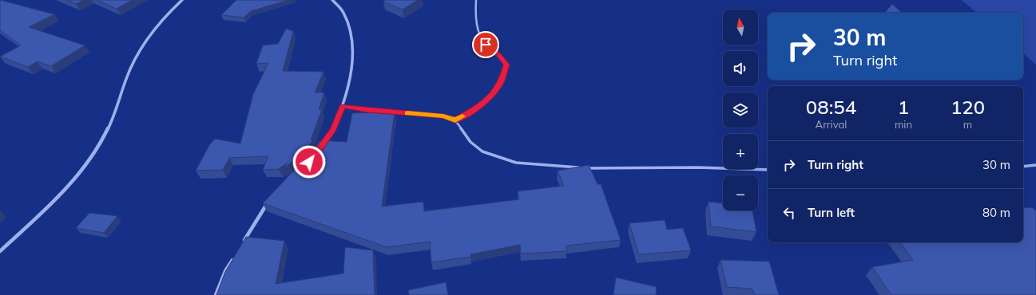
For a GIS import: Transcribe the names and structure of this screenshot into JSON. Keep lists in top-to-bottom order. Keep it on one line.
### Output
{"north":"top","page":{"map_buttons":["+","−"],"turn":["30 m","Turn right"],"eta":["08:54","Arrival","1","min","120","m"],"list":[{"name":"Turn right","value":"30 m"},{"name":"Turn left","value":"80 m"}]}}
